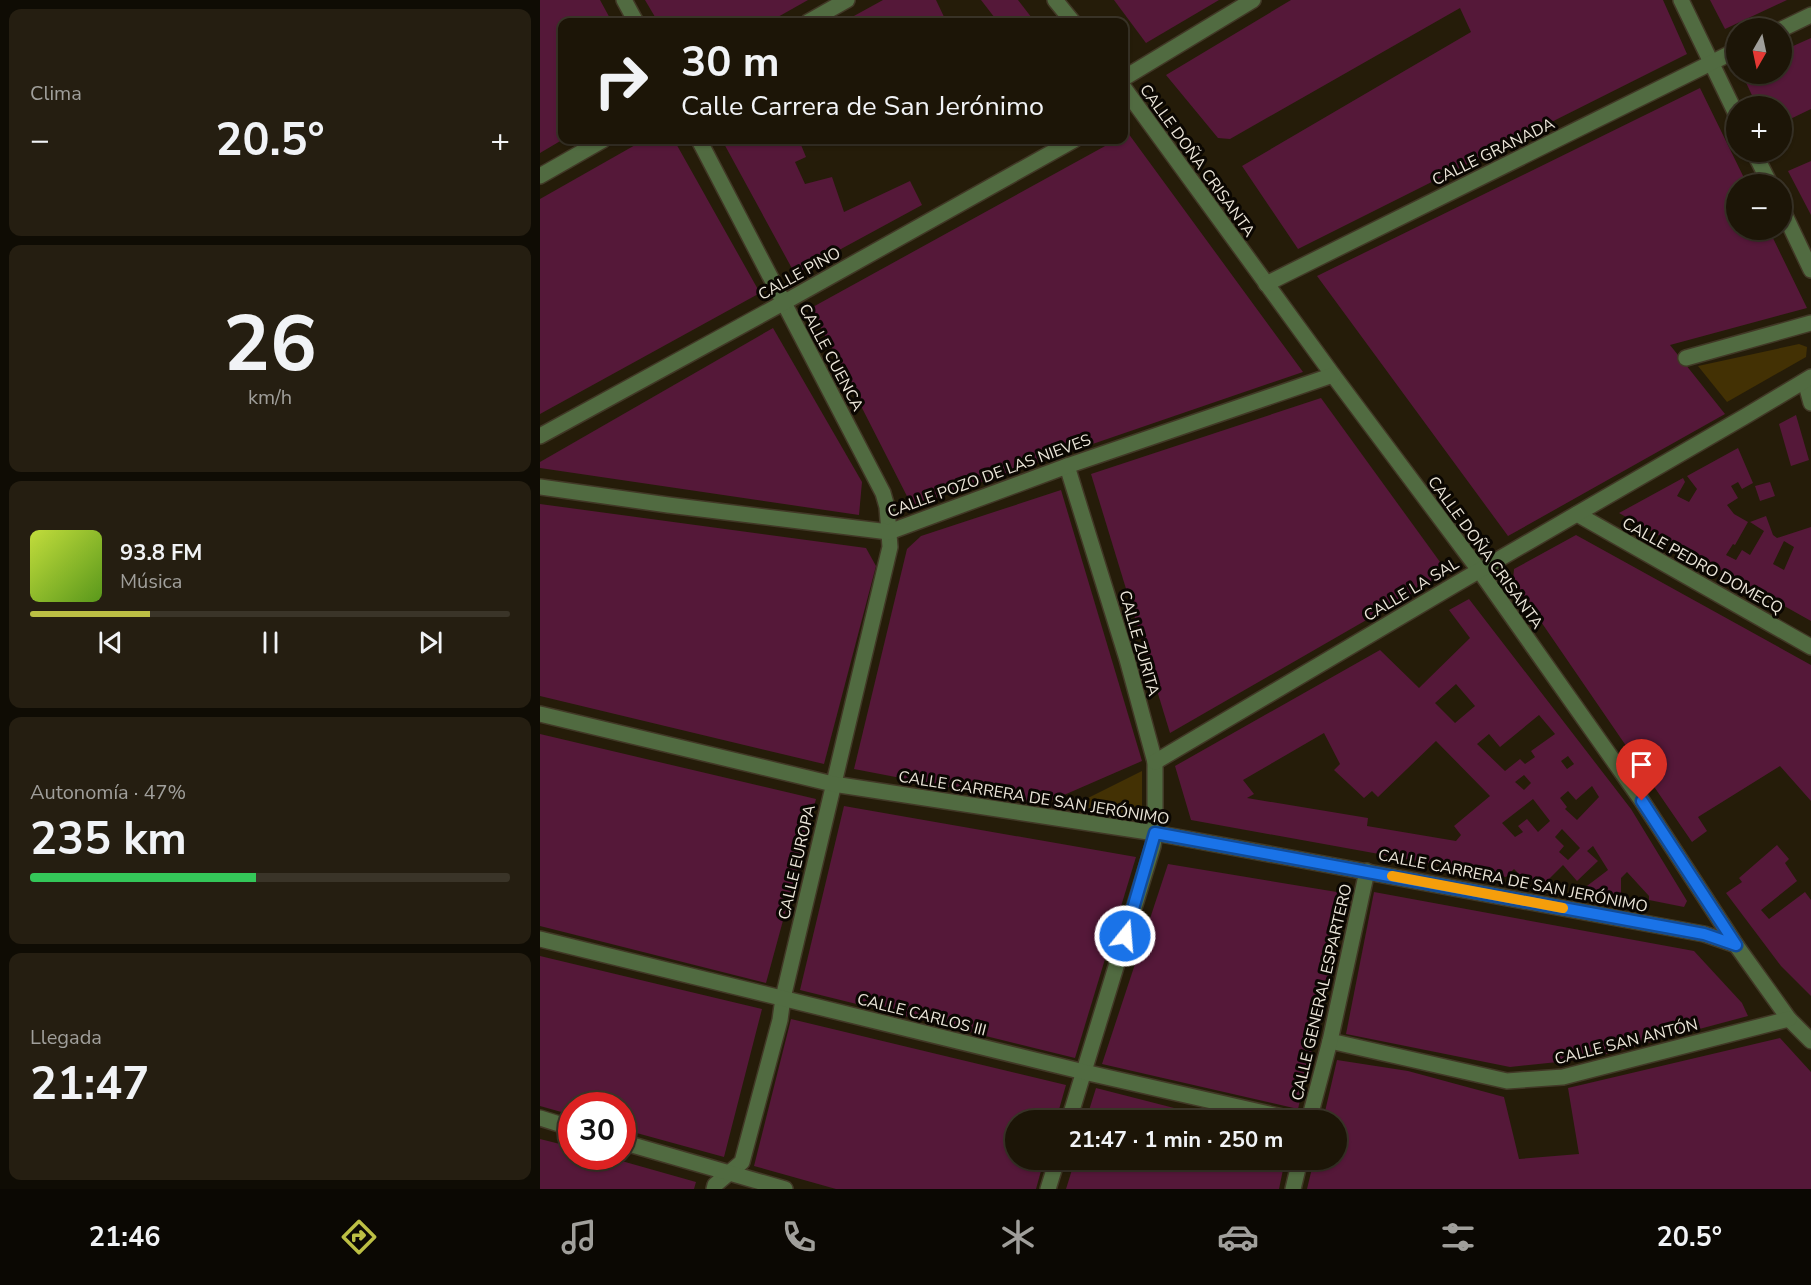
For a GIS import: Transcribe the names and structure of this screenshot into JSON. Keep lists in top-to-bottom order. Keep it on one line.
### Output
{"streets":{"street":["CALLE GRANADA","CALLE DOÑA CRISANTA","CALLE PINO","CALLE CUENCA","CALLE POZO DE LAS NIEVES","CALLE PEDRO DOMECQ","CALLE LA SAL","CALLE ZURITA","CALLE CARRERA DE SAN JERÓNIMO","CALLE EUROPA","CALLE GENERAL ESPARTERO","CALLE CARLOS III","CALLE SAN ANTÓN"]},"crossings":[["CALLE GRANADA","CALLE DOÑA CRISANTA"],["CALLE DOÑA CRISANTA","CALLE POZO DE LAS NIEVES"],["CALLE DOÑA CRISANTA","CALLE LA SAL"],["CALLE DOÑA CRISANTA","CALLE CARRERA DE SAN JERÓNIMO"],["CALLE DOÑA CRISANTA","CALLE SAN ANTÓN"],["CALLE PINO","CALLE CUENCA"],["CALLE CUENCA","CALLE POZO DE LAS NIEVES"],["CALLE CUENCA","CALLE EUROPA"],["CALLE POZO DE LAS NIEVES","CALLE ZURITA"],["CALLE POZO DE LAS NIEVES","CALLE EUROPA"],["CALLE PEDRO DOMECQ","CALLE LA SAL"],["CALLE LA SAL","CALLE ZURITA"],["CALLE ZURITA","CALLE CARRERA DE SAN JERÓNIMO"],["CALLE ZURITA","CALLE CARLOS III"],["CALLE CARRERA DE SAN JERÓNIMO","CALLE EUROPA"],["CALLE CARRERA DE SAN JERÓNIMO","CALLE GENERAL ESPARTERO"],["CALLE EUROPA","CALLE CARLOS III"],["CALLE GENERAL ESPARTERO","CALLE SAN ANTÓN"]],"north":"bottom","page":{"tile":["Clima",["26","km/h"],["Autonomía · 47%","235 km"],["Llegada","21:47"]],"map_buttons":["+","−"],"turn":["30 m","Calle Carrera de San Jerónimo"],"heat":["−","20.5°","+"],"song":["93.8 FM","Música"],"limit":"30","trip":"21:47 · 1 min · 250 m","tabs":["21:46","20.5°"]}}
